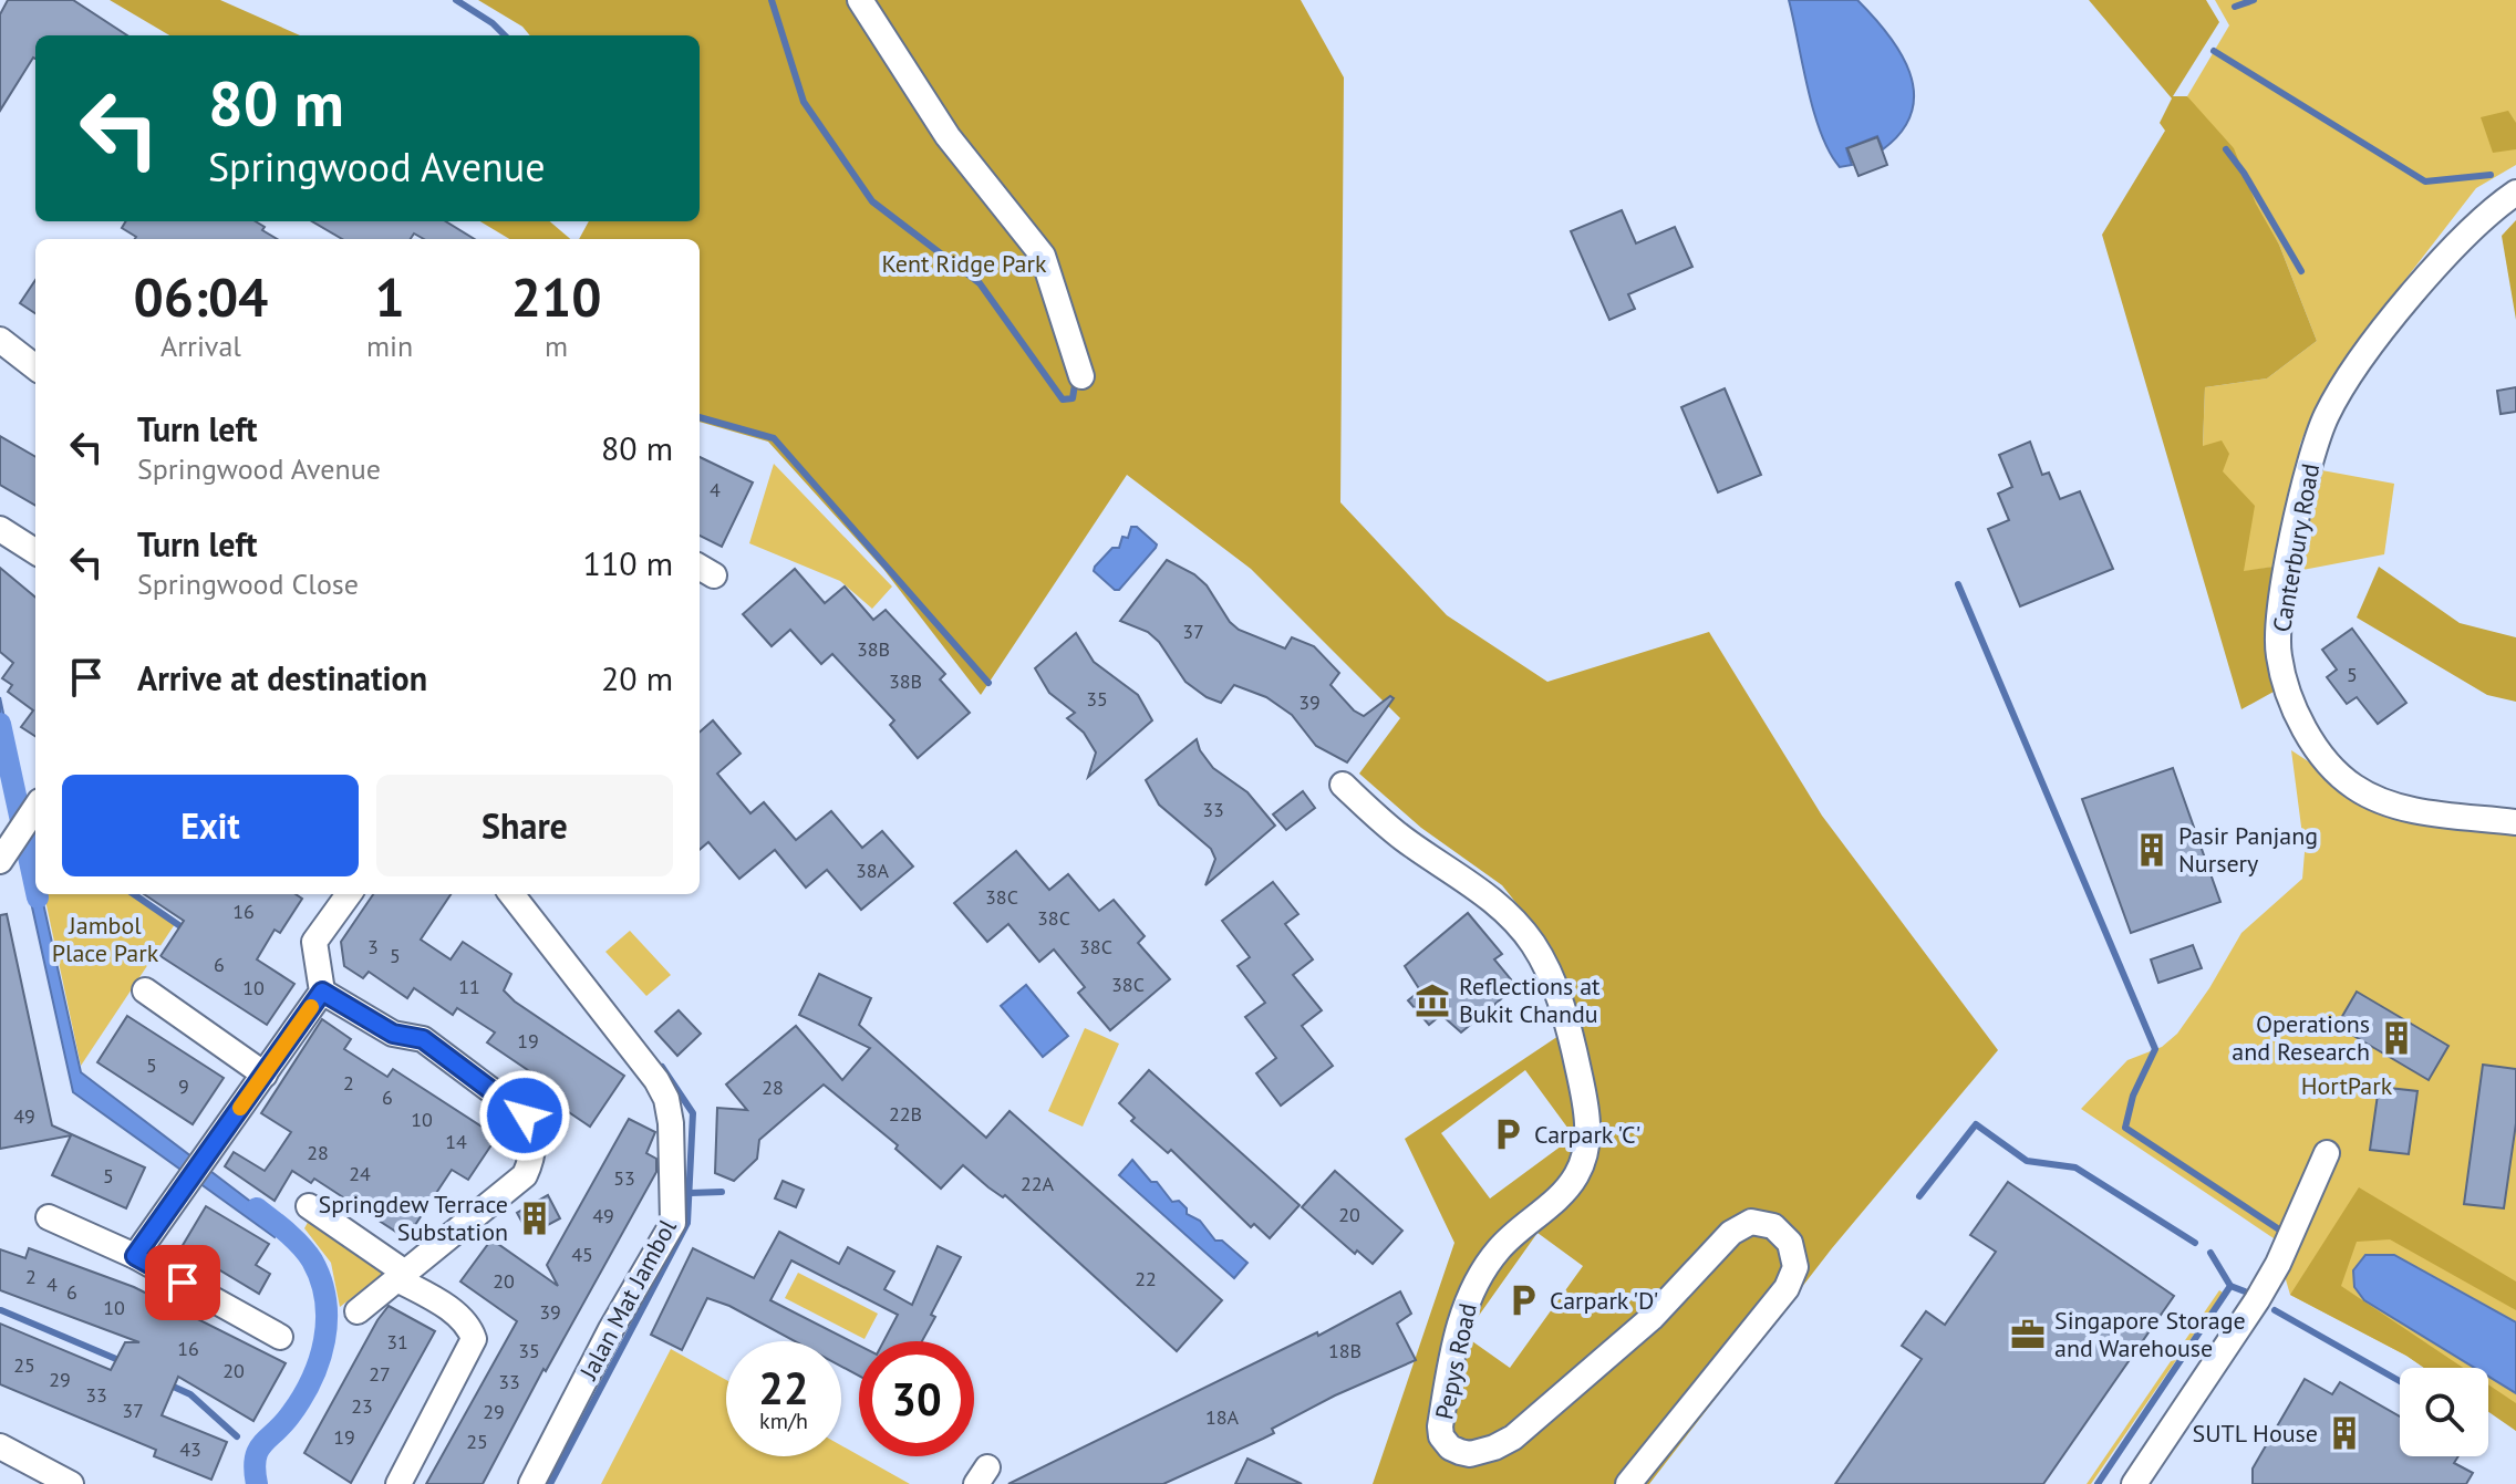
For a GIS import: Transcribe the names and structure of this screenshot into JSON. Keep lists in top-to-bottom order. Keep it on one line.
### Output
{"streets":{"street":["Canterbury Road","Jalan Mat Jambol","Pepys Road"]},"parks":["Kent Ridge Park","Jambol Place Park","HortPark"],"places":{"building":["Pasir Panjang Nursery","Operations and Research","Springdew Terrace Substation","SUTL House"],"museum":["Reflections at Bukit Chandu"],"parking":["Carpark 'C'","Carpark 'D'"],"office":["Singapore Storage and Warehouse"]},"house_numbers":["4","37","38B","5","38B","35","39","33","38A","38C","16","38C","3","38C","5","6","38C","11","10","19","5","2","9","28","6","22B","49","10","14","28","24","5","53","22A","20","49","45","2","22","20","4","6","10","39","31","16","35","18B","25","20","27","29","33","33","23","37","29","18A","19","25","43"],"page":{"turn":["80 m","Springwood Avenue"],"eta":["06:04","Arrival","1","min","210","m"],"list":[{"name":"Turn left","note":"Springwood Avenue","value":"80 m"},{"name":"Turn left","note":"Springwood Close","value":"110 m"},{"name":"Arrive at destination","value":"20 m"}],"buttons":["Exit","Share"],"speed":"22 km/h","limit":"30"}}
